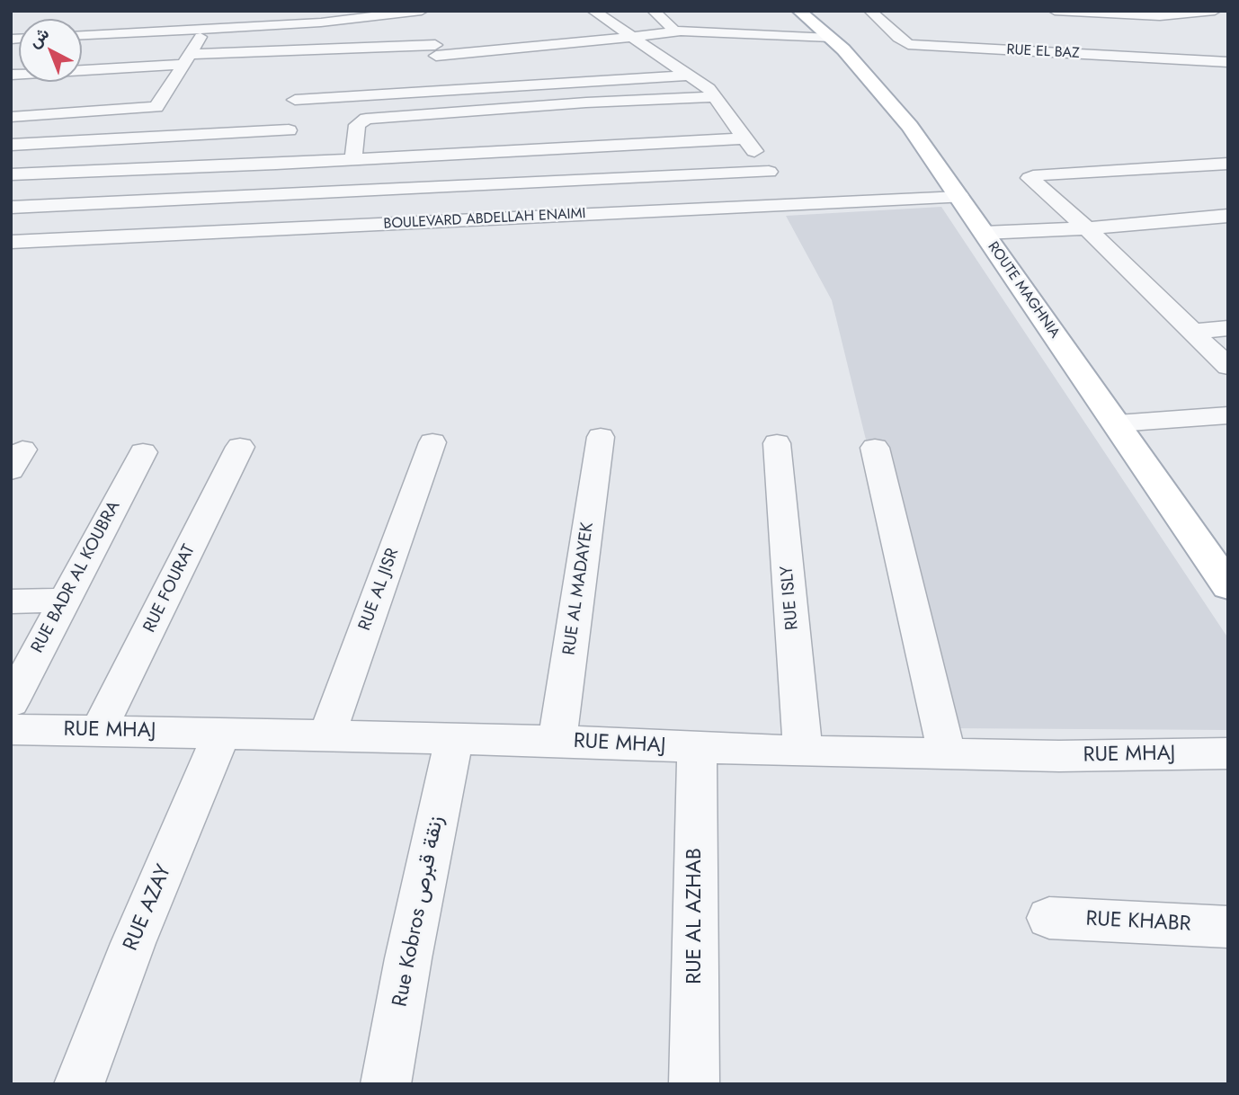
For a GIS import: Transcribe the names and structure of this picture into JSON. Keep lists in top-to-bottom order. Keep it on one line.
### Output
{"streets":{"main road":["ROUTE MAGHNIA"],"street":["RUE EL BAZ","BOULEVARD ABDELLAH ENAIMI","RUE BADR AL KOUBRA","RUE FOURAT","RUE AL MADAYEK","RUE AL JISR","RUE ISLY","RUE MHAJ","RUE AZAY","Rue Kobros زنقة قبرص","RUE AL AZHAB","RUE KHABR"]},"crossings":[["BOULEVARD ABDELLAH ENAIMI","ROUTE MAGHNIA"],["RUE FOURAT","RUE MHAJ"],["RUE AL MADAYEK","RUE MHAJ"],["RUE AL JISR","RUE MHAJ"],["RUE ISLY","RUE MHAJ"],["RUE MHAJ","RUE AZAY"],["RUE MHAJ","Rue Kobros زنقة قبرص"],["RUE MHAJ","RUE AL AZHAB"]],"north":"top left"}
